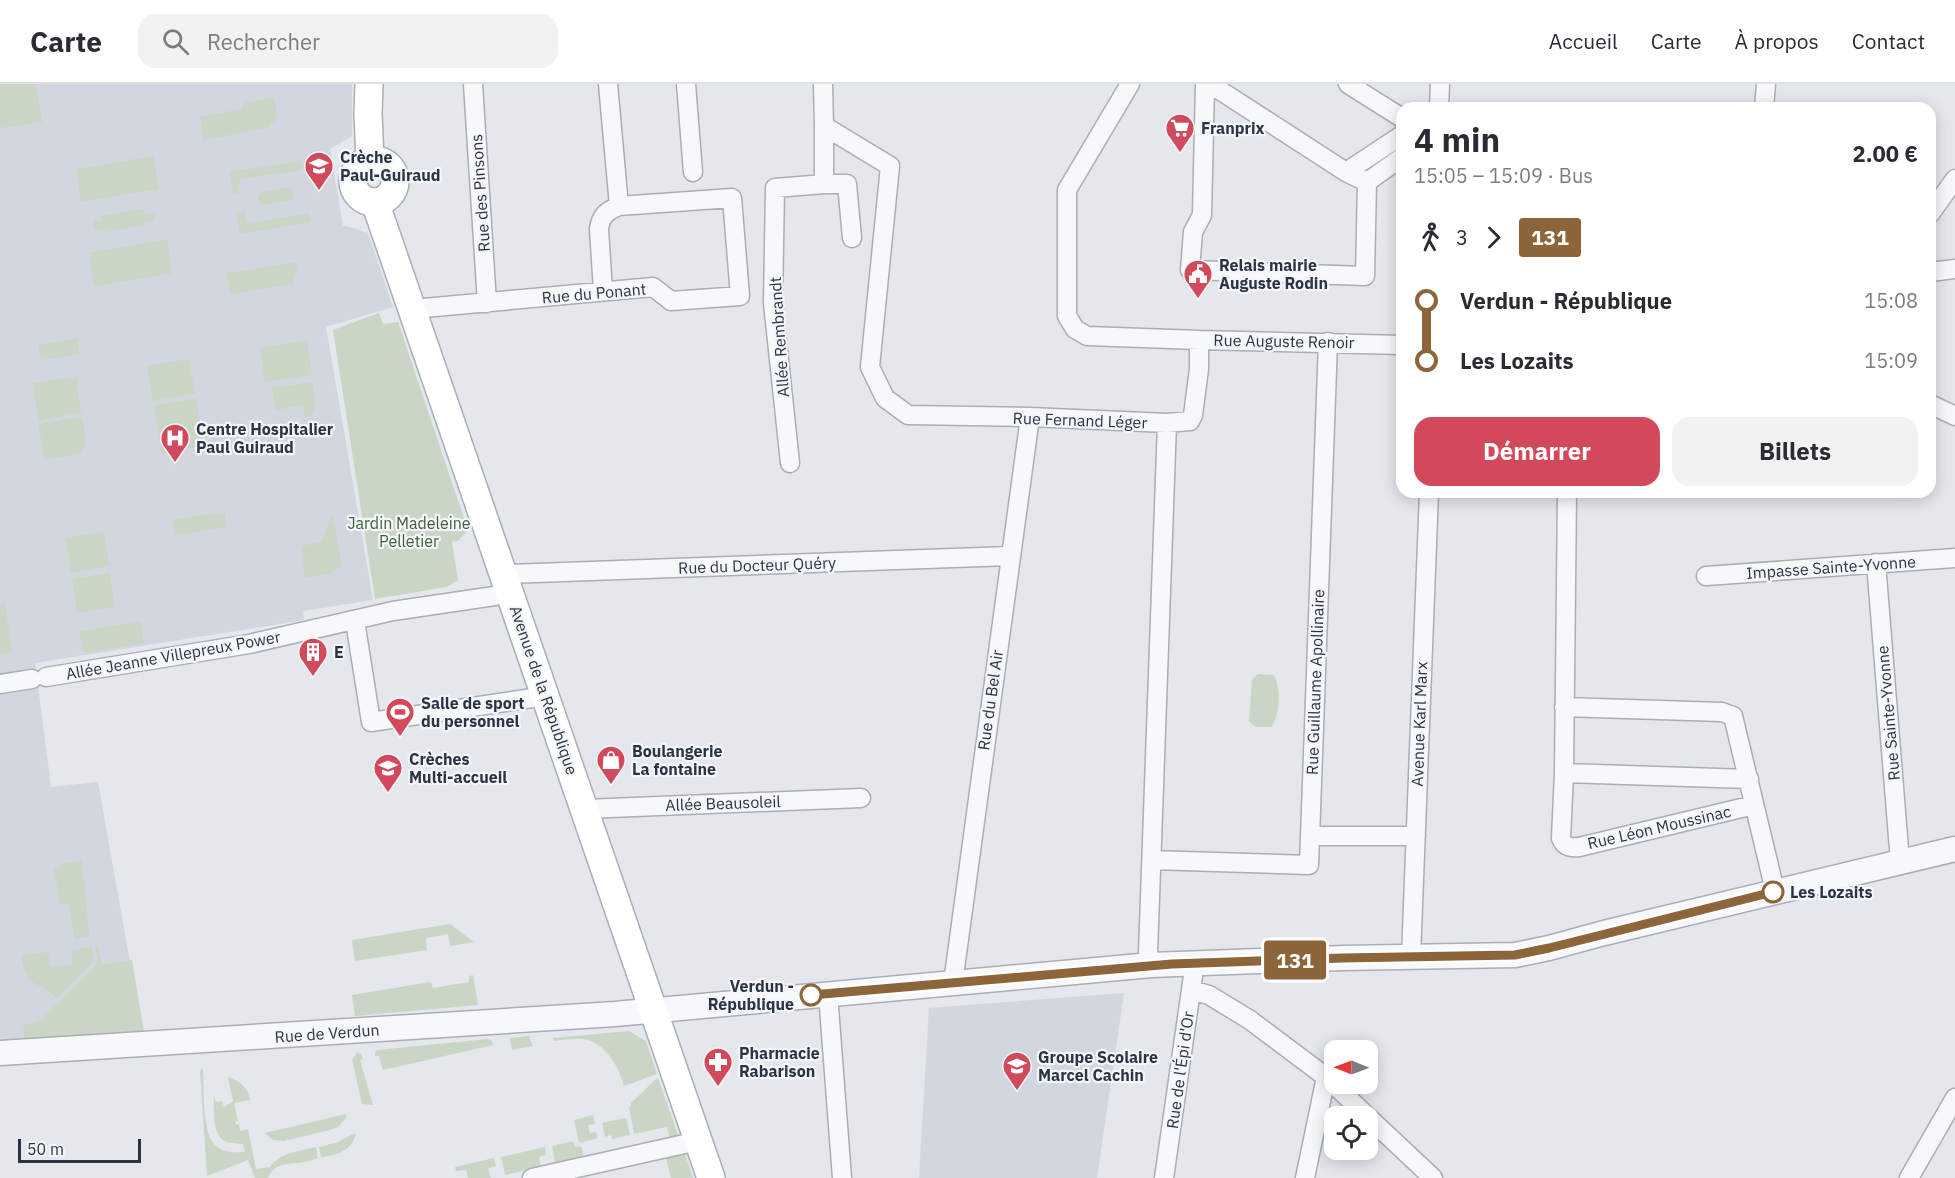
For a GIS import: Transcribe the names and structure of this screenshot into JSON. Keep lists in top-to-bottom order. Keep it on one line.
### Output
{"streets":{"main road":["Avenue de la République"],"street":["Rue des Pinsons","Rue du Ponant","Allée Rembrandt","Rue Auguste Renoir","Rue Fernand Léger","Rue du Docteur Quéry","Impasse Sainte-Yvonne","Allée Jeanne Villepreux Power","Rue Guillaume Apollinaire","Rue du Bel Air","Rue Sainte-Yvonne","Avenue Karl Marx","Allée Beausoleil","Rue Léon Moussinac","Rue de Verdun","Rue de l'Épi d'Or"]},"crossings":[["Rue des Pinsons","Rue du Ponant"],["Rue du Ponant","Avenue de la République"],["Rue Auguste Renoir","Rue Fernand Léger"],["Rue Auguste Renoir","Rue Guillaume Apollinaire"],["Rue Fernand Léger","Rue Guillaume Apollinaire"],["Rue Fernand Léger","Rue du Bel Air"],["Rue Fernand Léger","Rue de Verdun"],["Rue du Docteur Quéry","Allée Jeanne Villepreux Power"],["Rue du Docteur Quéry","Avenue de la République"],["Rue du Docteur Quéry","Rue du Bel Air"],["Impasse Sainte-Yvonne","Rue Sainte-Yvonne"],["Allée Jeanne Villepreux Power","Avenue de la République"],["Avenue de la République","Allée Beausoleil"],["Avenue de la République","Rue de Verdun"],["Rue du Bel Air","Rue de Verdun"],["Rue Sainte-Yvonne","Rue de Verdun"],["Avenue Karl Marx","Rue de Verdun"],["Rue Léon Moussinac","Rue de Verdun"],["Rue de Verdun","Rue de l'Épi d'Or"]],"parks":["Jardin Madeleine Pelletier"],"places":{"supermarket":["Franprix"],"school or university":["Crèche Paul-Guiraud","Crèches Multi-accueil","Groupe Scolaire Marcel Cachin"],"public building":["Relais mairie Auguste Rodin"],"hospital":["Centre Hospitalier Paul Guiraud"],"building":["E"],"sports":["Salle de sport du personnel"],"shop":["Boulangerie La fontaine"],"other":["Les Lozaits","Verdun - République"],"pharmacy":["Pharmacie Rabarison"]},"lines":["bus line 131"],"scale_bar":"50 m","north":"left","page":{"header":"Carte","search":"Rechercher","nav":["Accueil","Carte","À propos","Contact"],"on_map":"131","heading":["4 min","15:05 – 15:09 · Bus","2.00 €"],"legs":["3","131"],"list":[{"name":"Verdun - République","value":"15:08"},{"name":"Les Lozaits","value":"15:09"}],"buttons":["Démarrer","Billets"],"scale":"50 m"}}
